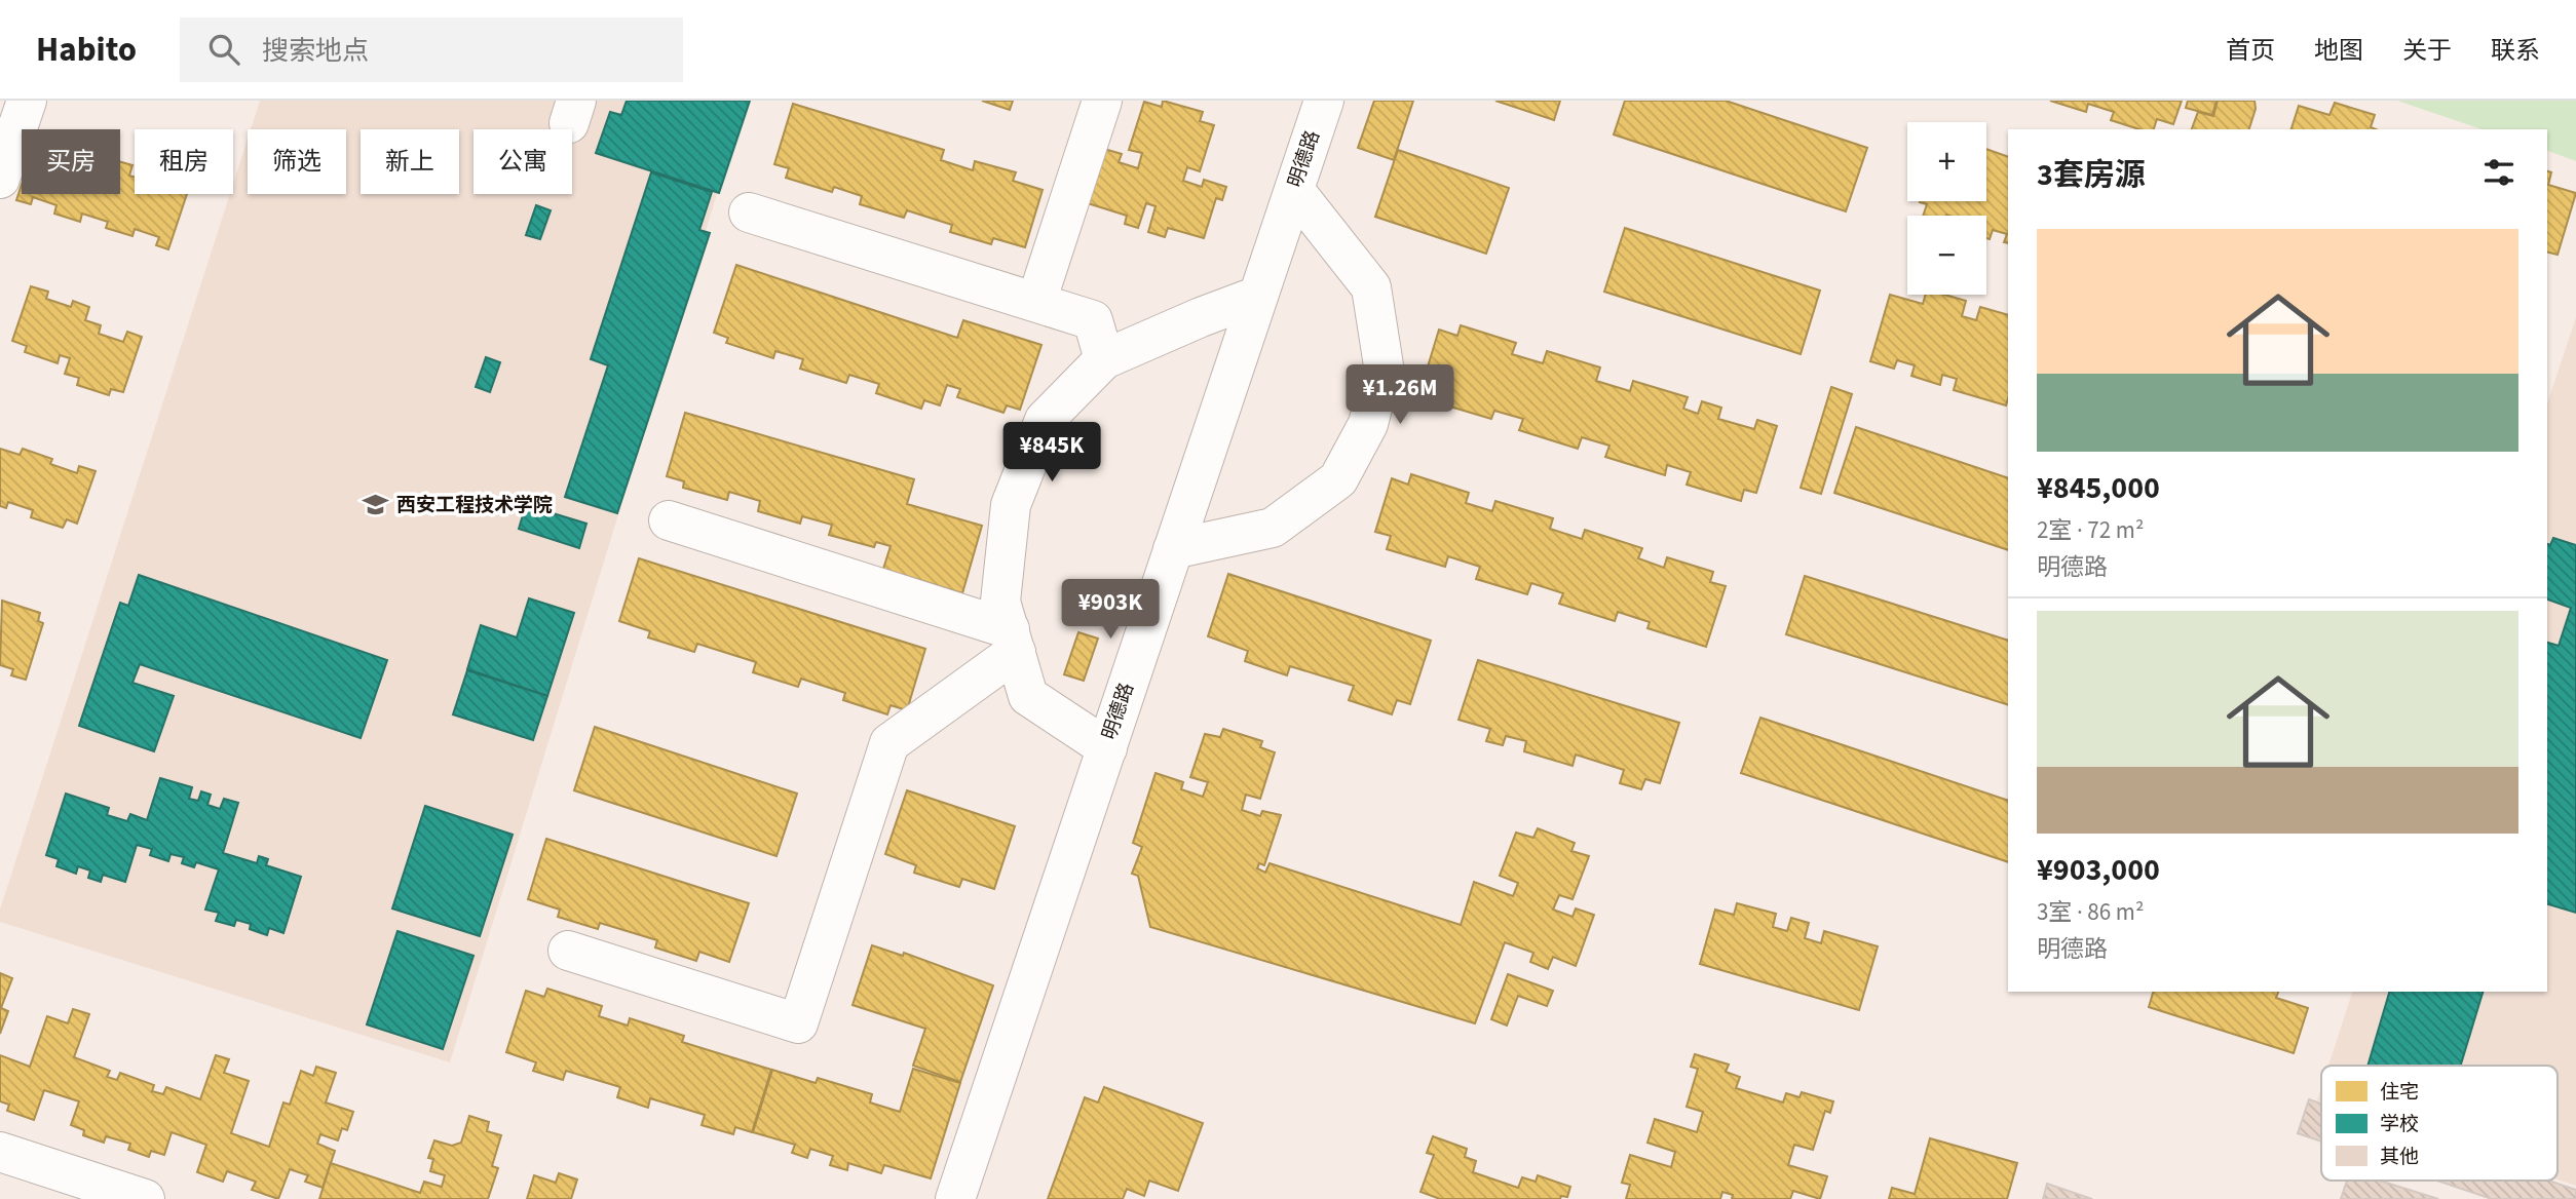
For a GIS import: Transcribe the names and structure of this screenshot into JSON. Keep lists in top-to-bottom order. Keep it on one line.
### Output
{"streets":{"street":["明德路"]},"places":{"school or university":["西安工程技术学院"]},"legend":["住宅","学校","其他"],"page":{"header":"Habito","search":"搜索地点","nav":["首页","地图","关于","联系"],"map_buttons":["+","−"],"chip":["买房","租房","筛选","新上","公寓"],"heading":"3套房源","list":[{"name":"¥845,000","note":"2室 · 72 m² · 明德路"},{"name":"¥903,000","note":"3室 · 86 m² · 明德路"}],"price":["¥1.26M","¥845K","¥903K"]}}
